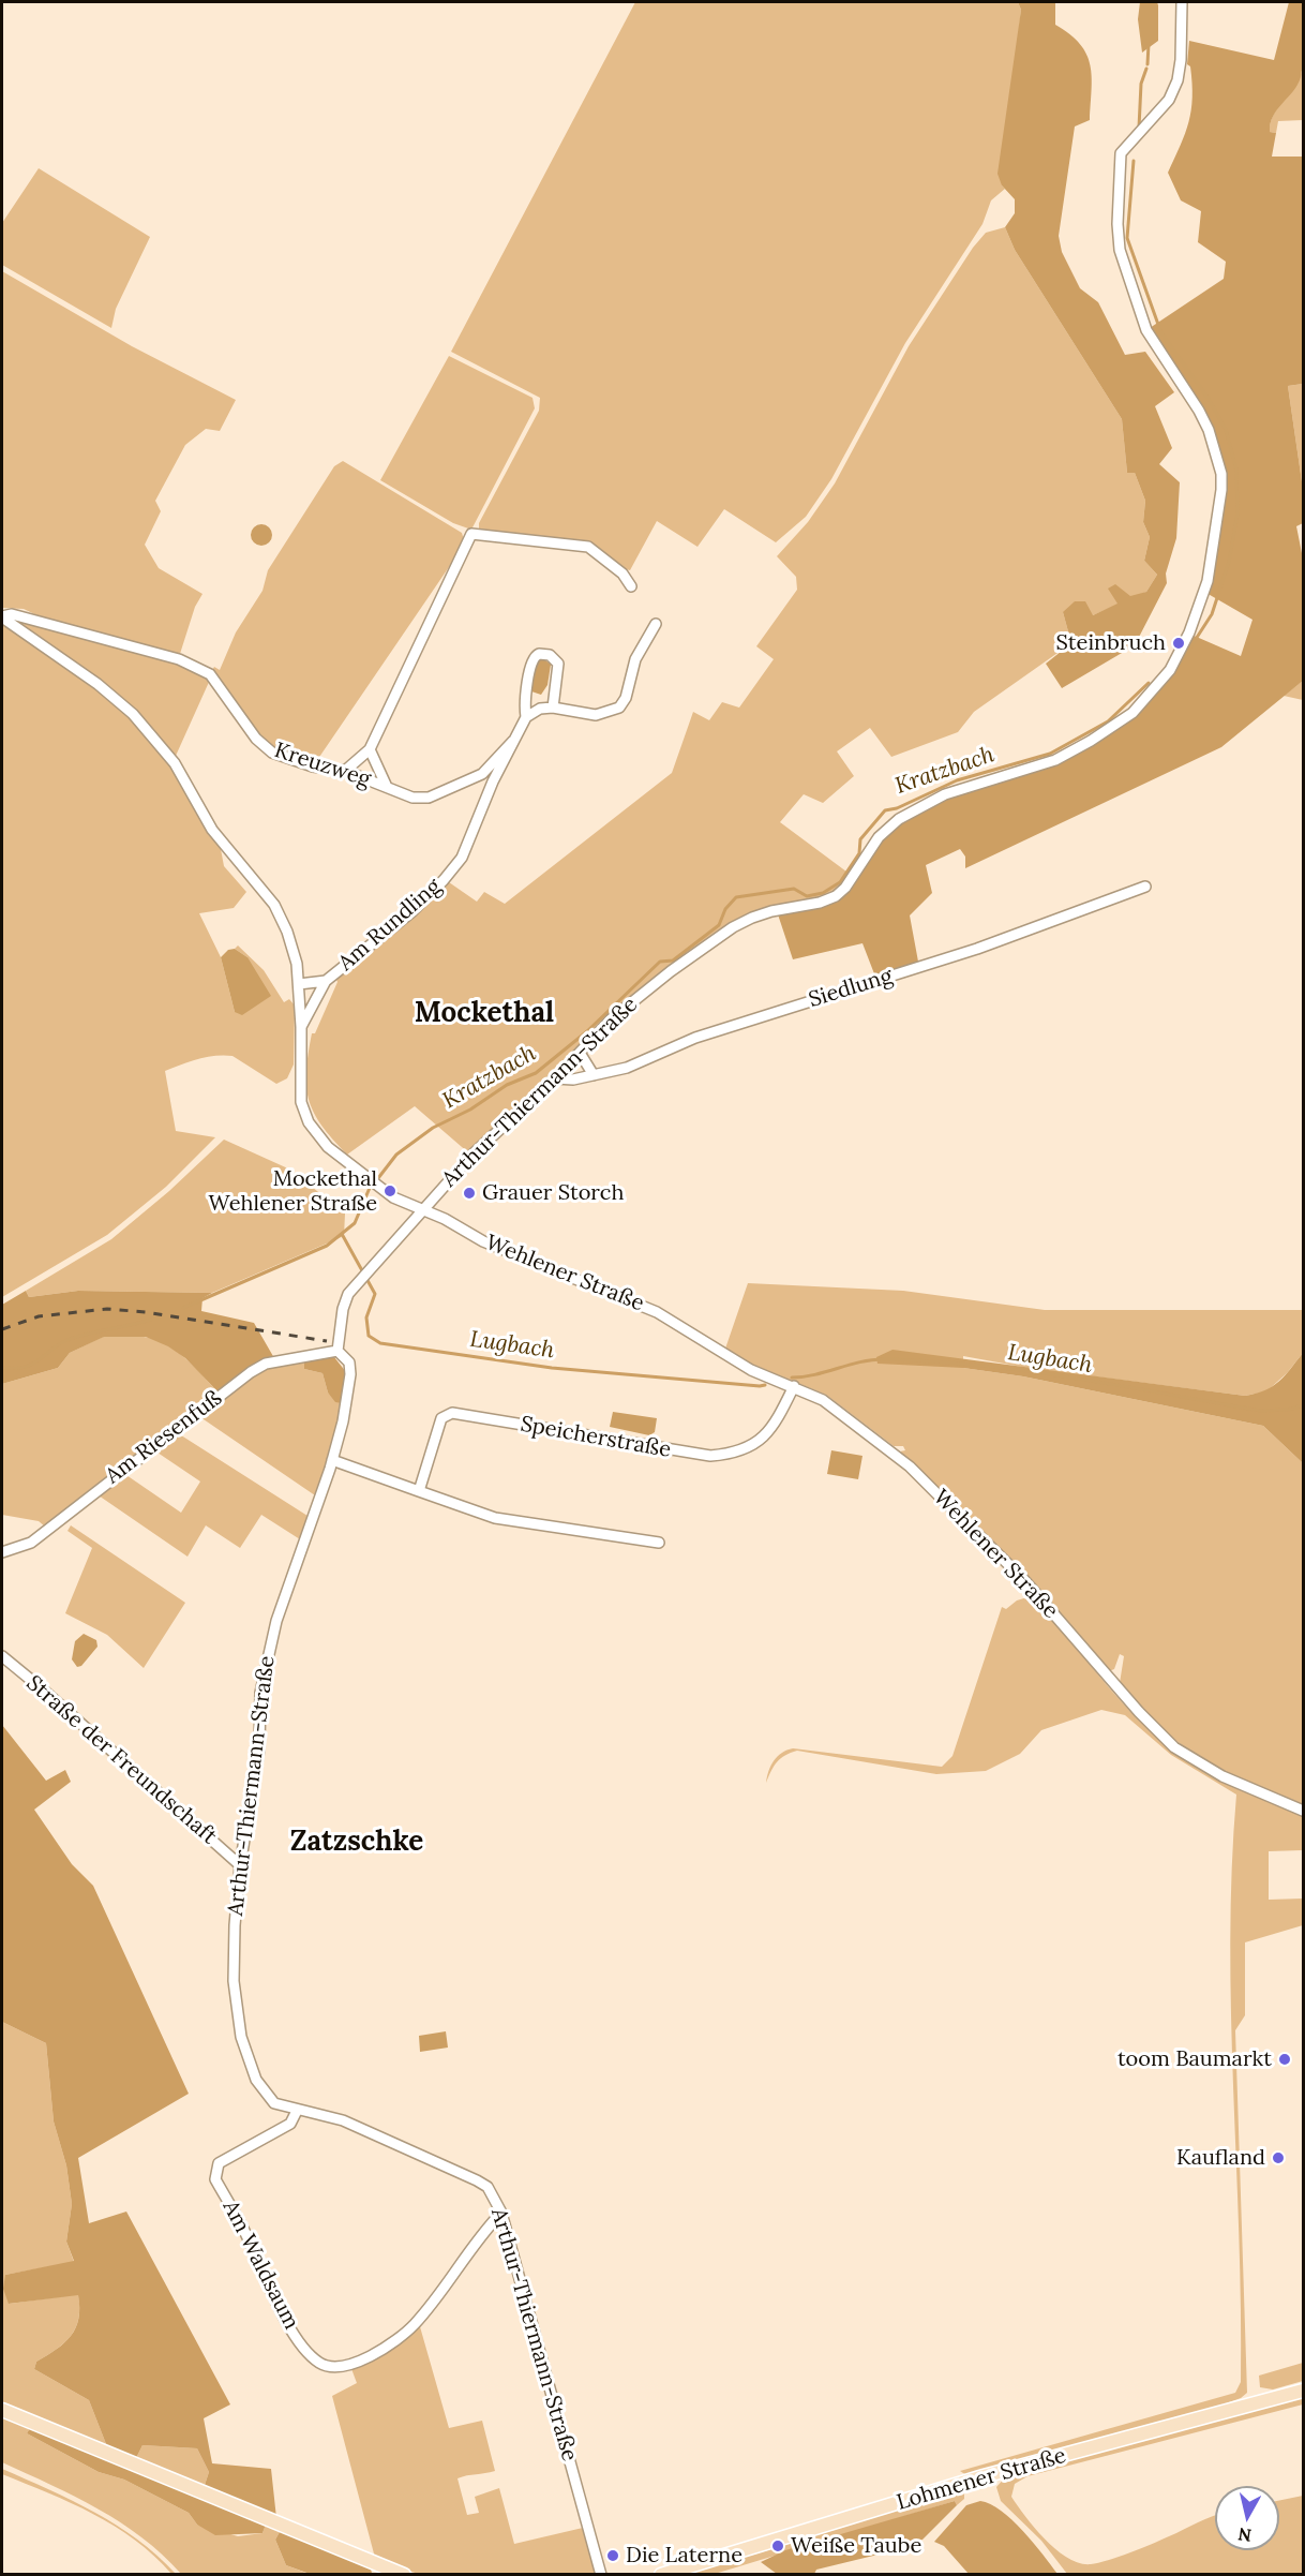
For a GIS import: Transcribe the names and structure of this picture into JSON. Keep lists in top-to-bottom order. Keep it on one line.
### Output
{"streets":{"main road":["Lohmener Straße"],"street":["Kreuzweg","Am Rundling","Siedlung","Arthur-Thiermann-Straße","Wehlener Straße","Am Riesenfuß","Speicherstraße","Straße der Freundschaft","Am Waldsaum"]},"crossings":[["Kreuzweg","Am Rundling"],["Kreuzweg","Wehlener Straße"],["Am Rundling","Wehlener Straße"],["Siedlung","Arthur-Thiermann-Straße"],["Arthur-Thiermann-Straße","Wehlener Straße"],["Arthur-Thiermann-Straße","Am Riesenfuß"],["Arthur-Thiermann-Straße","Straße der Freundschaft"],["Arthur-Thiermann-Straße","Am Waldsaum"],["Wehlener Straße","Speicherstraße"]],"districts":["Mockethal","Zatzschke"],"water":["Kratzbach","Lugbach"],"places":["Steinbruch","Mockethal Wehlener Straße","Grauer Storch","toom Baumarkt","Kaufland","Weiße Taube","Die Laterne"],"north":"bottom"}
